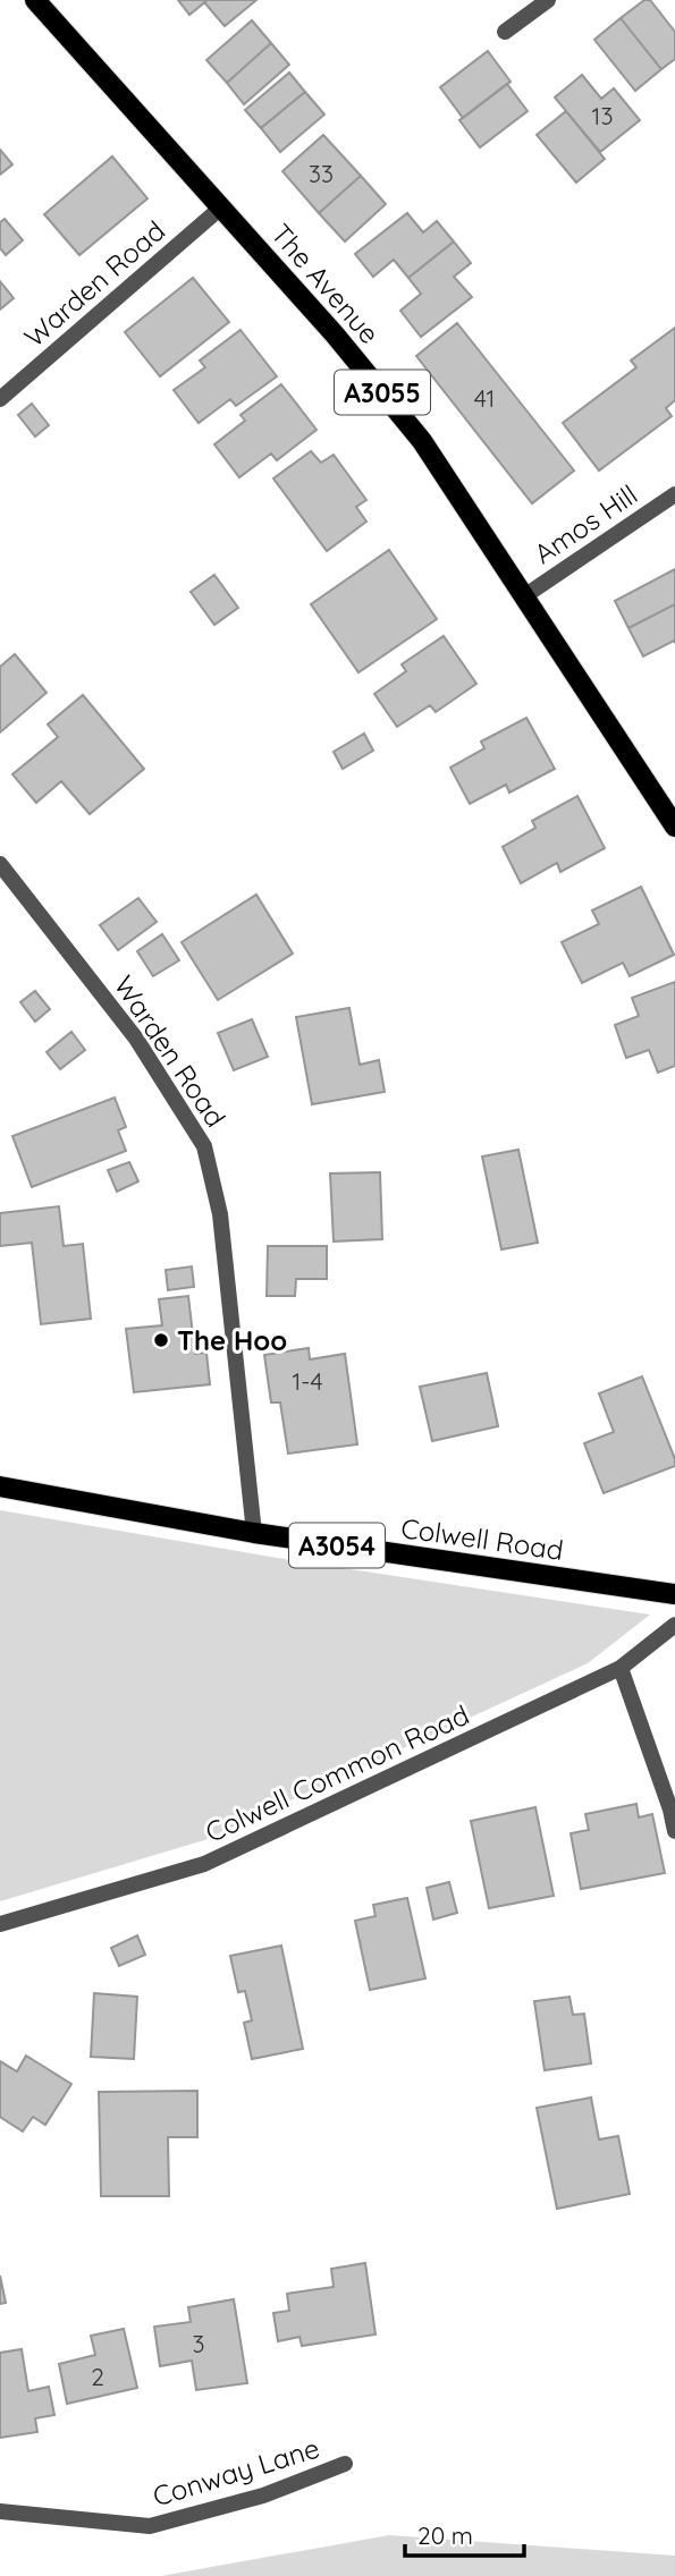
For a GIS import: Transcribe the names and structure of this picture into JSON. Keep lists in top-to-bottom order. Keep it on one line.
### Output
{"streets":{"main road":["The Avenue","A3055","Colwell Road","A3054"],"street":["Warden Road","Amos Hill","Colwell Common Road","Conway Lane"]},"crossings":[["Warden Road","The Avenue"],["Warden Road","Colwell Road"],["The Avenue","Amos Hill"]],"places":["The Hoo"],"house_numbers":["13","33","41","1-4","3","2"],"scale_bar":"20 m"}
